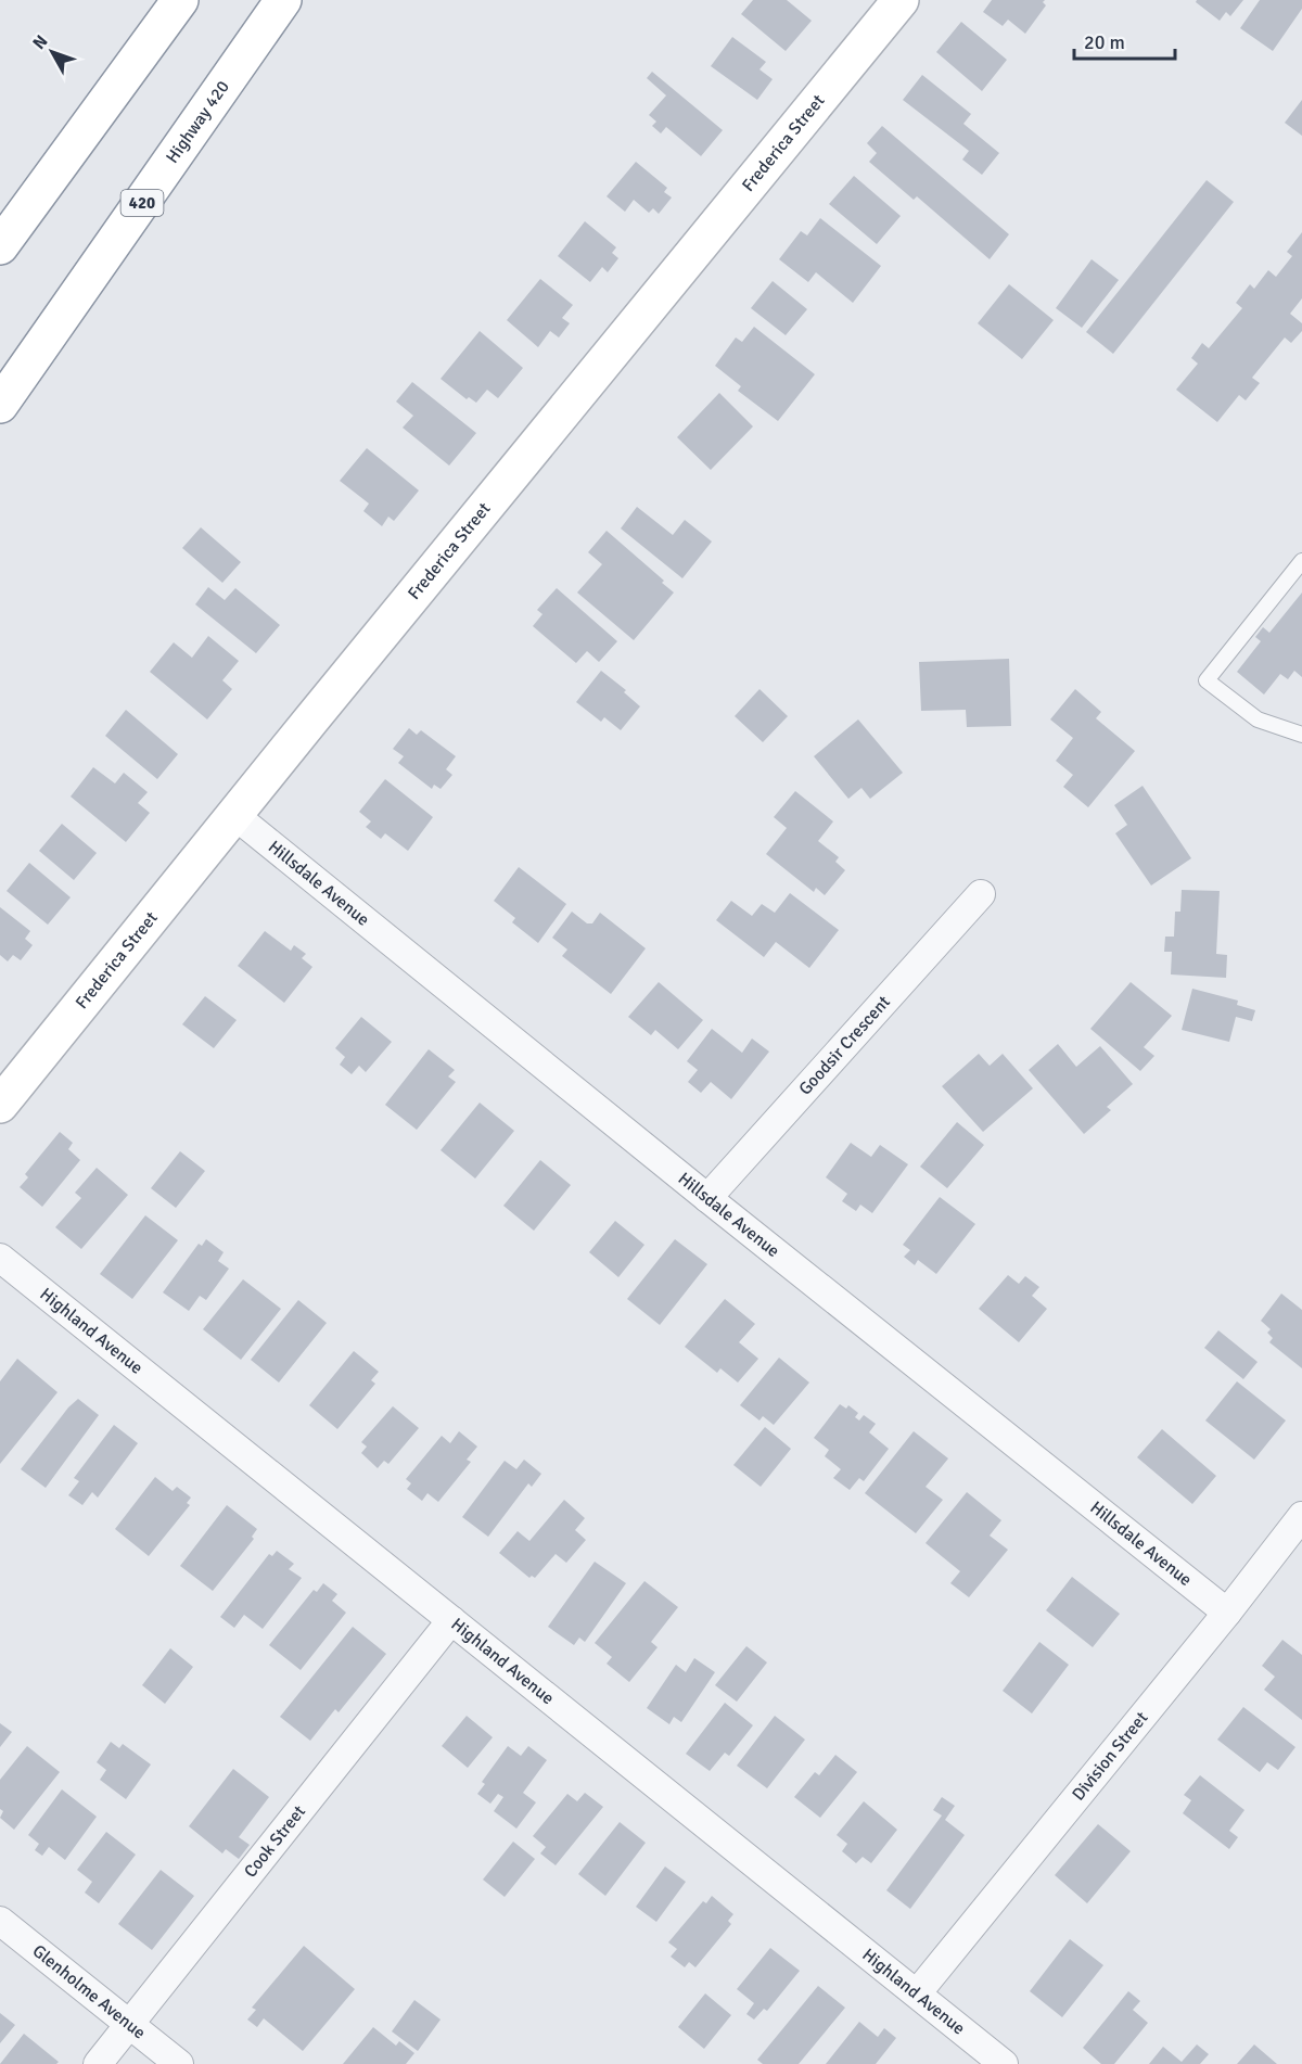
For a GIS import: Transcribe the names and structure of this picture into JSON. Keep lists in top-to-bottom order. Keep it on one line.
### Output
{"streets":{"main road":["Highway 420","Frederica Street","420"],"street":["Hillsdale Avenue","Goodsir Crescent","Highland Avenue","Division Street","Cook Street","Glenholme Avenue"]},"crossings":[["Frederica Street","Hillsdale Avenue"],["Hillsdale Avenue","Goodsir Crescent"],["Hillsdale Avenue","Division Street"],["Highland Avenue","Division Street"],["Highland Avenue","Cook Street"],["Cook Street","Glenholme Avenue"]],"scale_bar":"20 m","north":"top left"}
